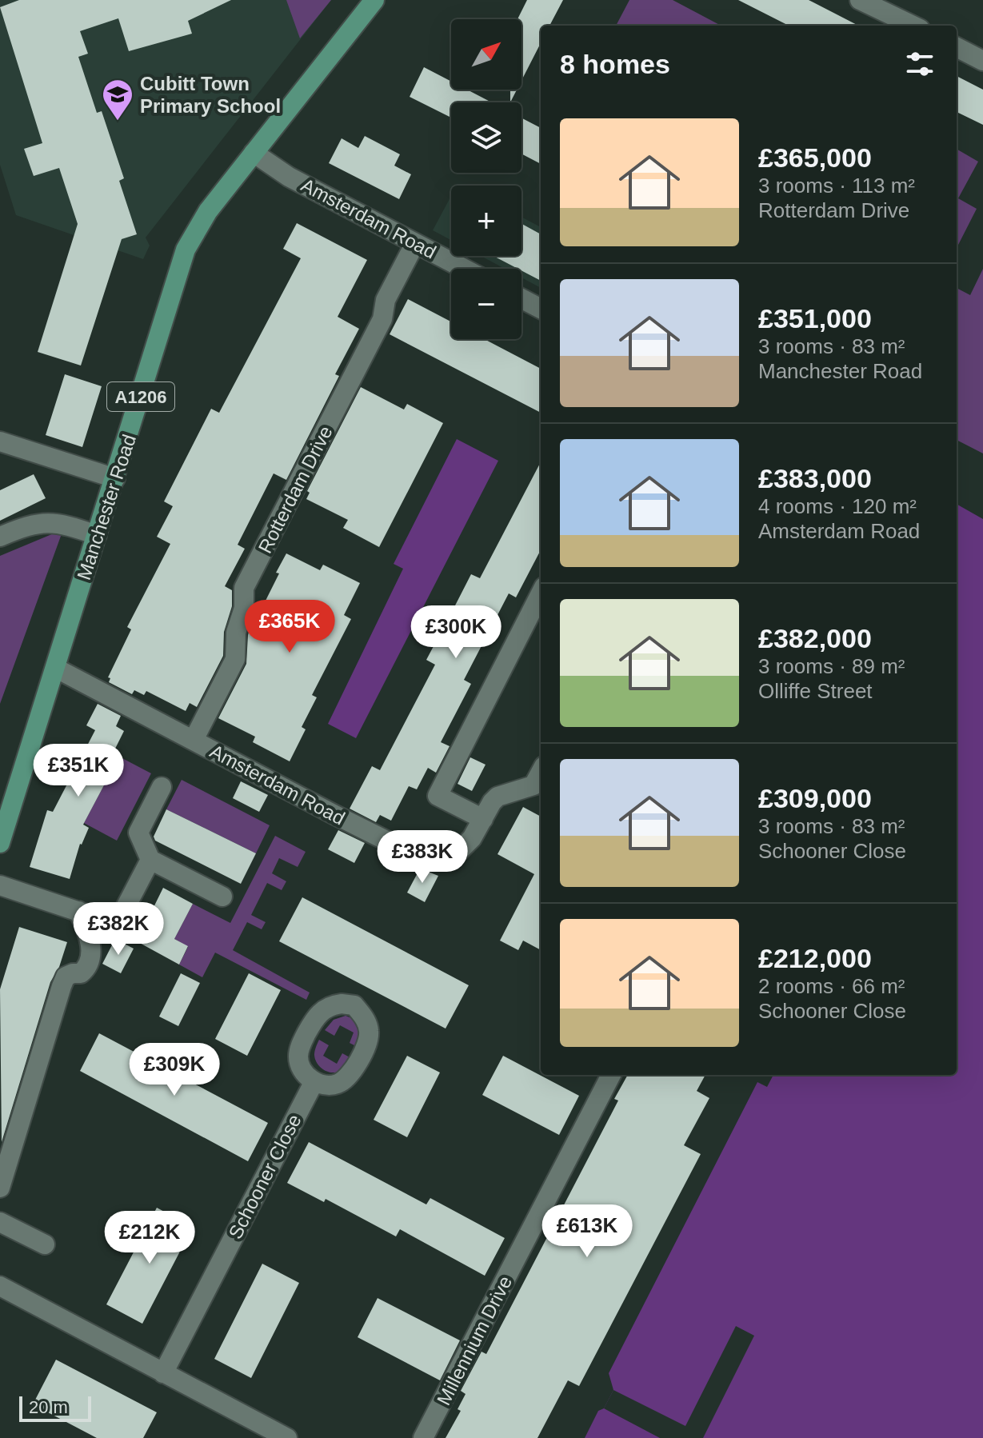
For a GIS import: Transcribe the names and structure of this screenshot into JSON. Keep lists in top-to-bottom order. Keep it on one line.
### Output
{"streets":{"main road":["A1206","Manchester Road"],"street":["Amsterdam Road","Rotterdam Drive","Schooner Close","Millennium Drive"]},"crossings":[["Amsterdam Road","Rotterdam Drive"],["Amsterdam Road","Manchester Road"]],"places":{"school or university":["Cubitt Town Primary School"]},"scale_bar":"20 m","north":"top right","page":{"map_buttons":["+","−"],"heading":"8 homes","list":[{"name":"£365,000","note":"3 rooms · 113 m² · Rotterdam Drive"},{"name":"£351,000","note":"3 rooms · 83 m² · Manchester Road"},{"name":"£383,000","note":"4 rooms · 120 m² · Amsterdam Road"},{"name":"£382,000","note":"3 rooms · 89 m² · Olliffe Street"},{"name":"£309,000","note":"3 rooms · 83 m² · Schooner Close"},{"name":"£212,000","note":"2 rooms · 66 m² · Schooner Close"}],"price":["£365K","£300K","£351K","£383K","£382K","£309K","£613K","£212K"],"scale":"20 m"}}
